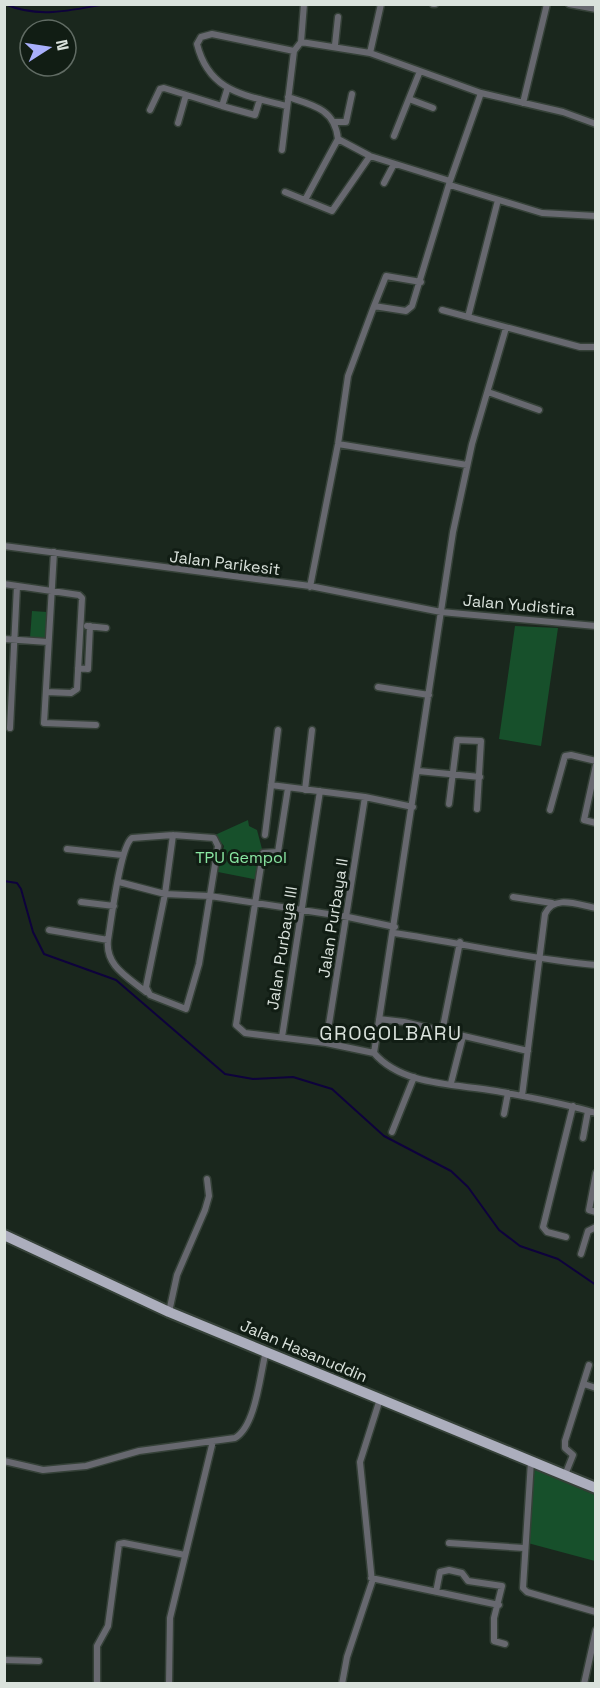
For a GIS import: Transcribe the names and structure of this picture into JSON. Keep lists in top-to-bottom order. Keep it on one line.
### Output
{"streets":{"main road":["Jalan Hasanuddin"],"street":["Jalan Parikesit","Jalan Yudistira","Jalan Purbaya II","Jalan Purbaya III"]},"crossings":[["Jalan Parikesit","Jalan Yudistira"]],"districts":["GROGOLBARU"],"parks":["TPU Gempol"],"north":"right"}
